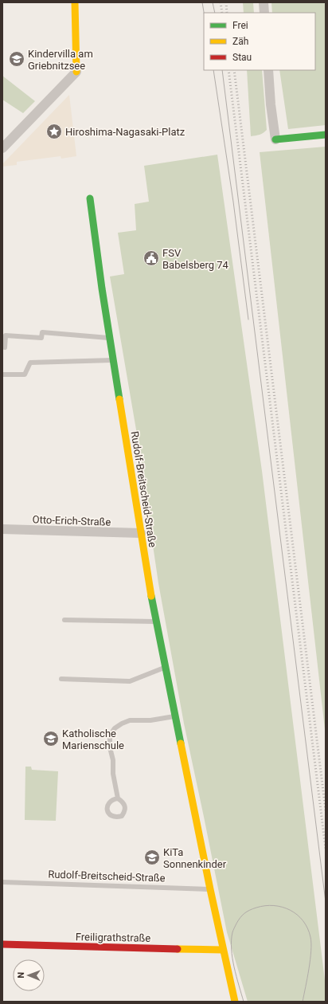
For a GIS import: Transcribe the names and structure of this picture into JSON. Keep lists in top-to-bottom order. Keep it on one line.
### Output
{"streets":{"street":["Rudolf-Breitscheid-Straße","Otto-Erich-Straße","Freiligrathstraße"]},"crossings":[["Rudolf-Breitscheid-Straße","Otto-Erich-Straße"],["Rudolf-Breitscheid-Straße","Freiligrathstraße"]],"places":{"school or university":["Kindervilla am Griebnitzsee","Katholische Marienschule","KiTa Sonnenkinder"],"place":["Hiroshima-Nagasaki-Platz"],"public building":["FSV Babelsberg 74"]},"legend":["Frei","Zäh","Stau"],"north":"left"}
